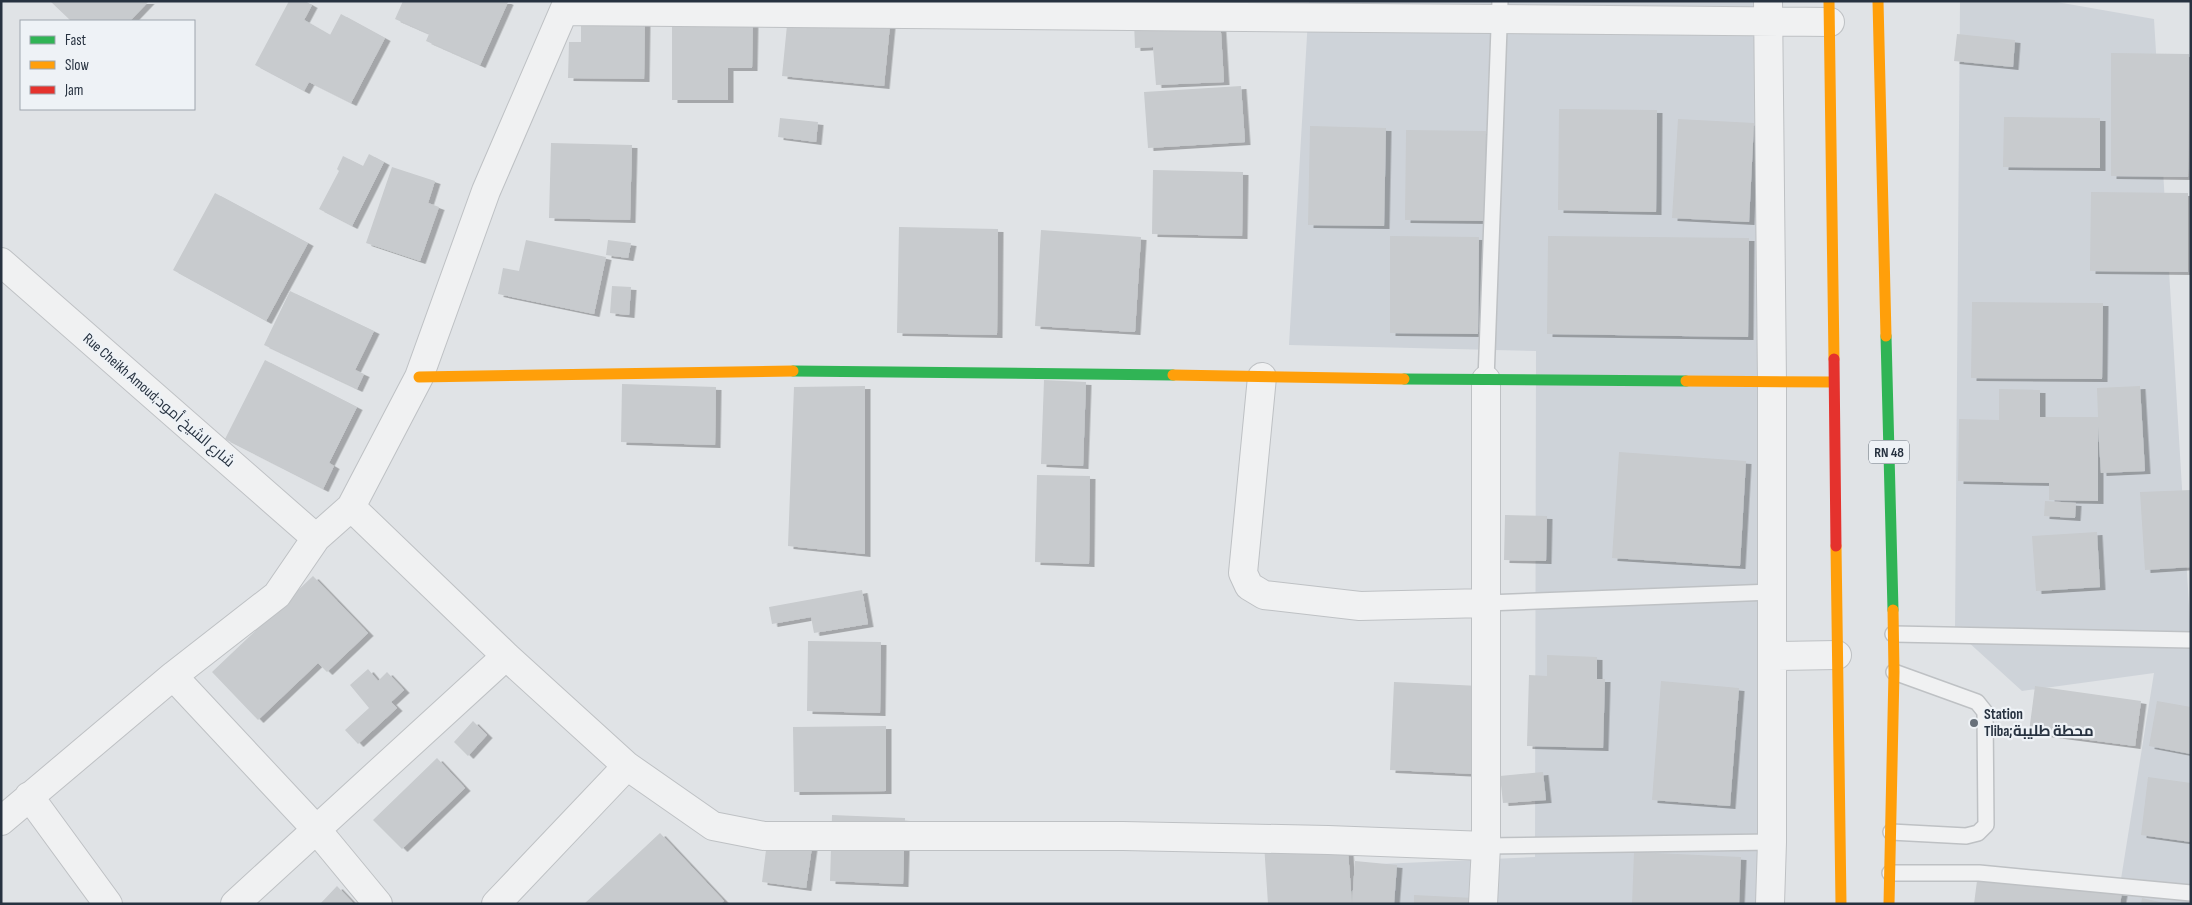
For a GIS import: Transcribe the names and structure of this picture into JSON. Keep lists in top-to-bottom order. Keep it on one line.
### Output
{"streets":{"main road":["RN 48"],"street":["Rue Cheikh Amoud;شارع الشيخ أمود"]},"places":["Station Tliba;محطة طليبة"],"legend":["Fast","Slow","Jam"]}
